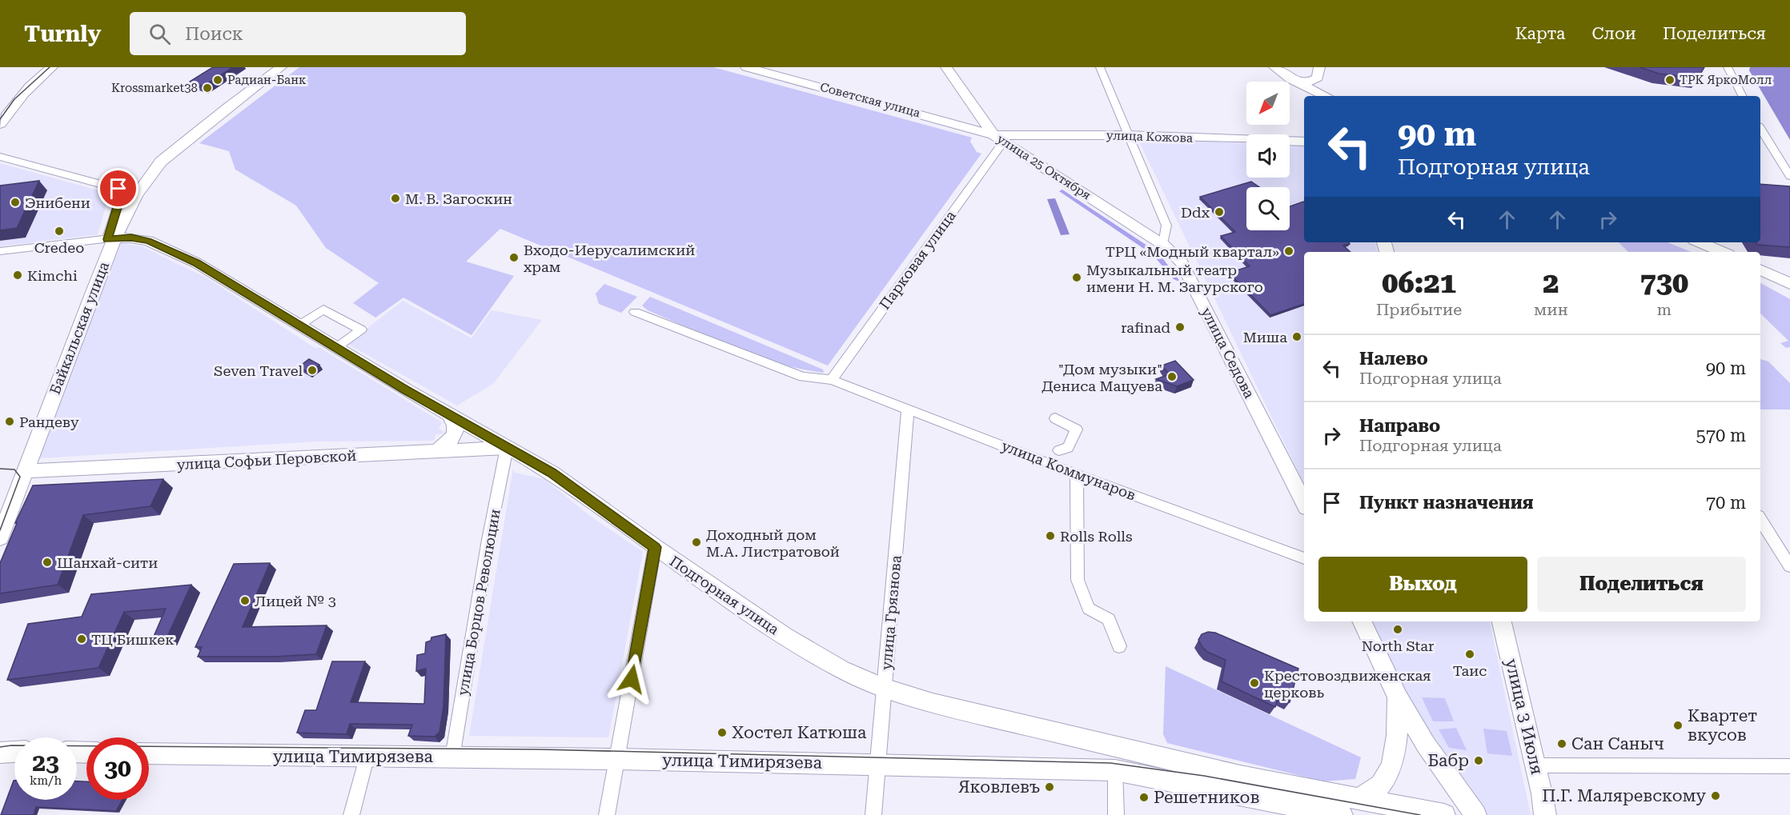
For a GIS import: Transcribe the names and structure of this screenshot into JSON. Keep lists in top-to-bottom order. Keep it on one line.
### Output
{"streets":{"street":["Советская улица","улица Кожова","улица 25 Октября","Парковая улица","Байкальская улица","улица Седова","улица Софьи Перовской","улица Коммунаров","Подгорная улица","улица Борцов Революции","улица Грязнова","улица 3 Июля","улица Тимирязева"]},"crossings":[["Советская улица","улица Кожова"],["Советская улица","улица 25 Октября"],["Советская улица","Парковая улица"],["улица Кожова","улица 25 Октября"],["улица Кожова","Парковая улица"],["улица 25 Октября","Парковая улица"],["улица 25 Октября","улица Седова"],["Парковая улица","улица Коммунаров"],["Байкальская улица","улица Софьи Перовской"],["Байкальская улица","Подгорная улица"],["улица Софьи Перовской","Подгорная улица"],["улица Софьи Перовской","улица Борцов Революции"],["улица Коммунаров","улица Грязнова"],["Подгорная улица","улица Борцов Революции"],["Подгорная улица","улица Грязнова"],["улица Борцов Революции","улица Тимирязева"],["улица Грязнова","улица Тимирязева"]],"places":["Радиан-Банк","ТРК ЯркоМолл","Krossmarket38","М. В. Загоскин","Энибени","Ddx","Credeo","ТРЦ «Модный квартал»","Входо-Иерусалимский храм","Kimchi","Музыкальный театр имени Н. М. Загурского","rafinad","Миша","Seven Travel","\"Дом музыки\" Дениса Мацуева","Рандеву","Rolls Rolls","Доходный дом М.А. Листратовой","Шанхай-сити","Лицей № 3","North Star","ТЦ Бишкек","Таис","Крестовоздвиженская церковь","Квартет вкусов","Хостел Катюша","Сан Саныч","Бабр","Яковлевъ","П.Г. Маляревскому","Решетников"],"north":"bottom left","page":{"header":"Turnly","search":"Поиск","nav":["Карта","Слои","Поделиться"],"turn":["90 m","Подгорная улица"],"eta":["06:21","Прибытие","2","мин","730","m"],"list":[{"name":"Налево","note":"Подгорная улица","value":"90 m"},{"name":"Направо","note":"Подгорная улица","value":"570 m"},{"name":"Пункт назначения","value":"70 m"}],"buttons":["Выход","Поделиться"],"speed":"23 km/h","limit":"30"}}
